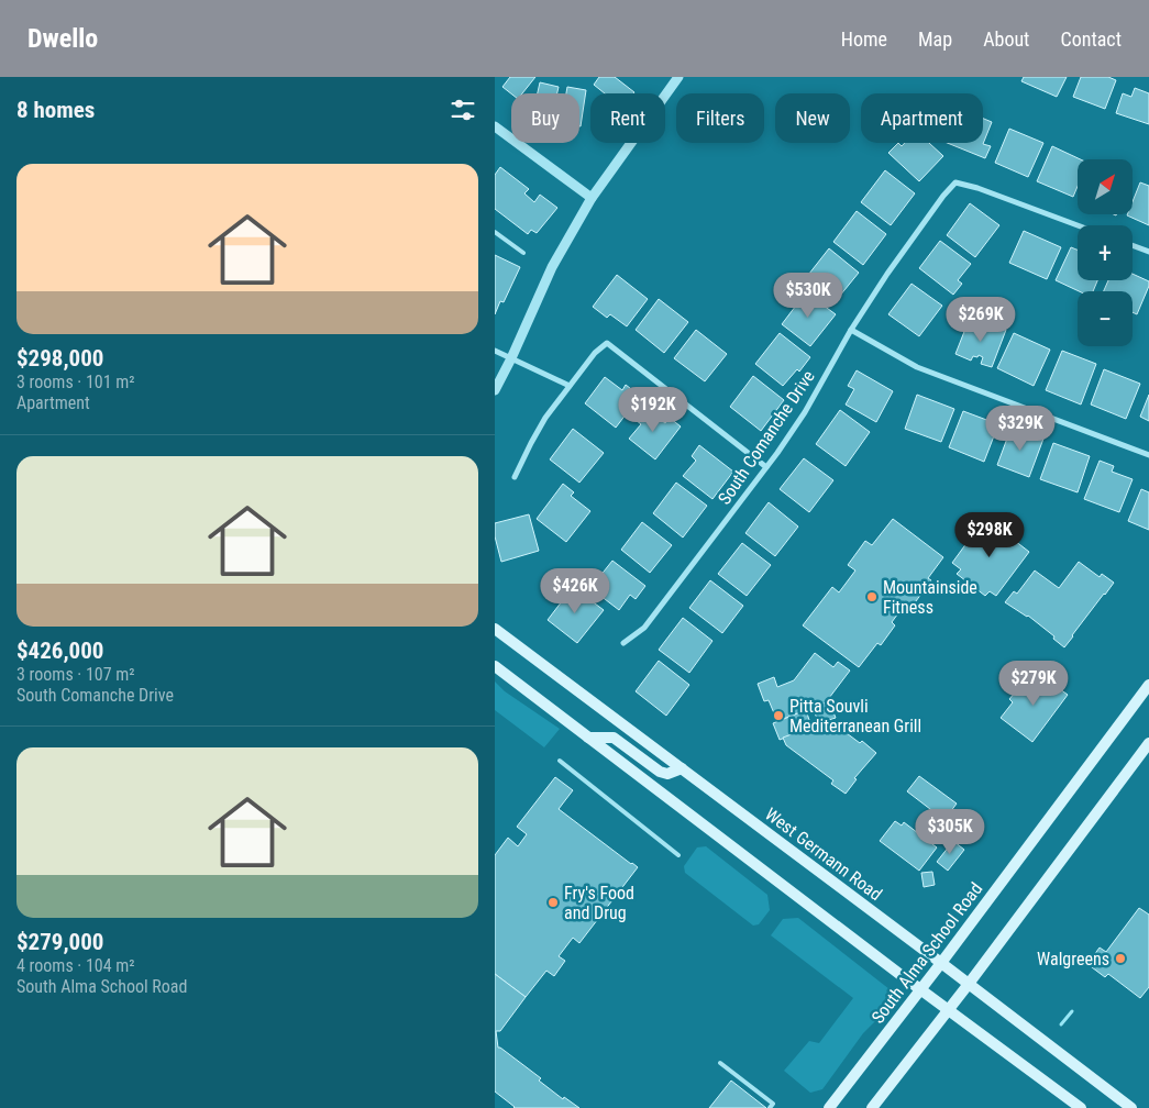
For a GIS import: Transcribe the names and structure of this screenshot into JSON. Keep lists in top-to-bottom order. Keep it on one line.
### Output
{"streets":{"main road":["West Germann Road","South Alma School Road"],"street":["South Comanche Drive"]},"crossings":[["West Germann Road","South Alma School Road"]],"places":["Mountainside Fitness","Pitta Souvli Mediterranean Grill","Fry's Food and Drug","Walgreens"],"north":"top right","page":{"header":"Dwello","nav":["Home","Map","About","Contact"],"heading":"8 homes","chip":["Buy","Rent","Filters","New","Apartment"],"list":[{"name":"$298,000","note":"3 rooms · 101 m² · Apartment"},{"name":"$426,000","note":"3 rooms · 107 m² · South Comanche Drive"},{"name":"$279,000","note":"4 rooms · 104 m² · South Alma School Road"}],"map_buttons":["+","−"],"price":["$530K","$269K","$192K","$329K","$298K","$426K","$279K","$305K"]}}
